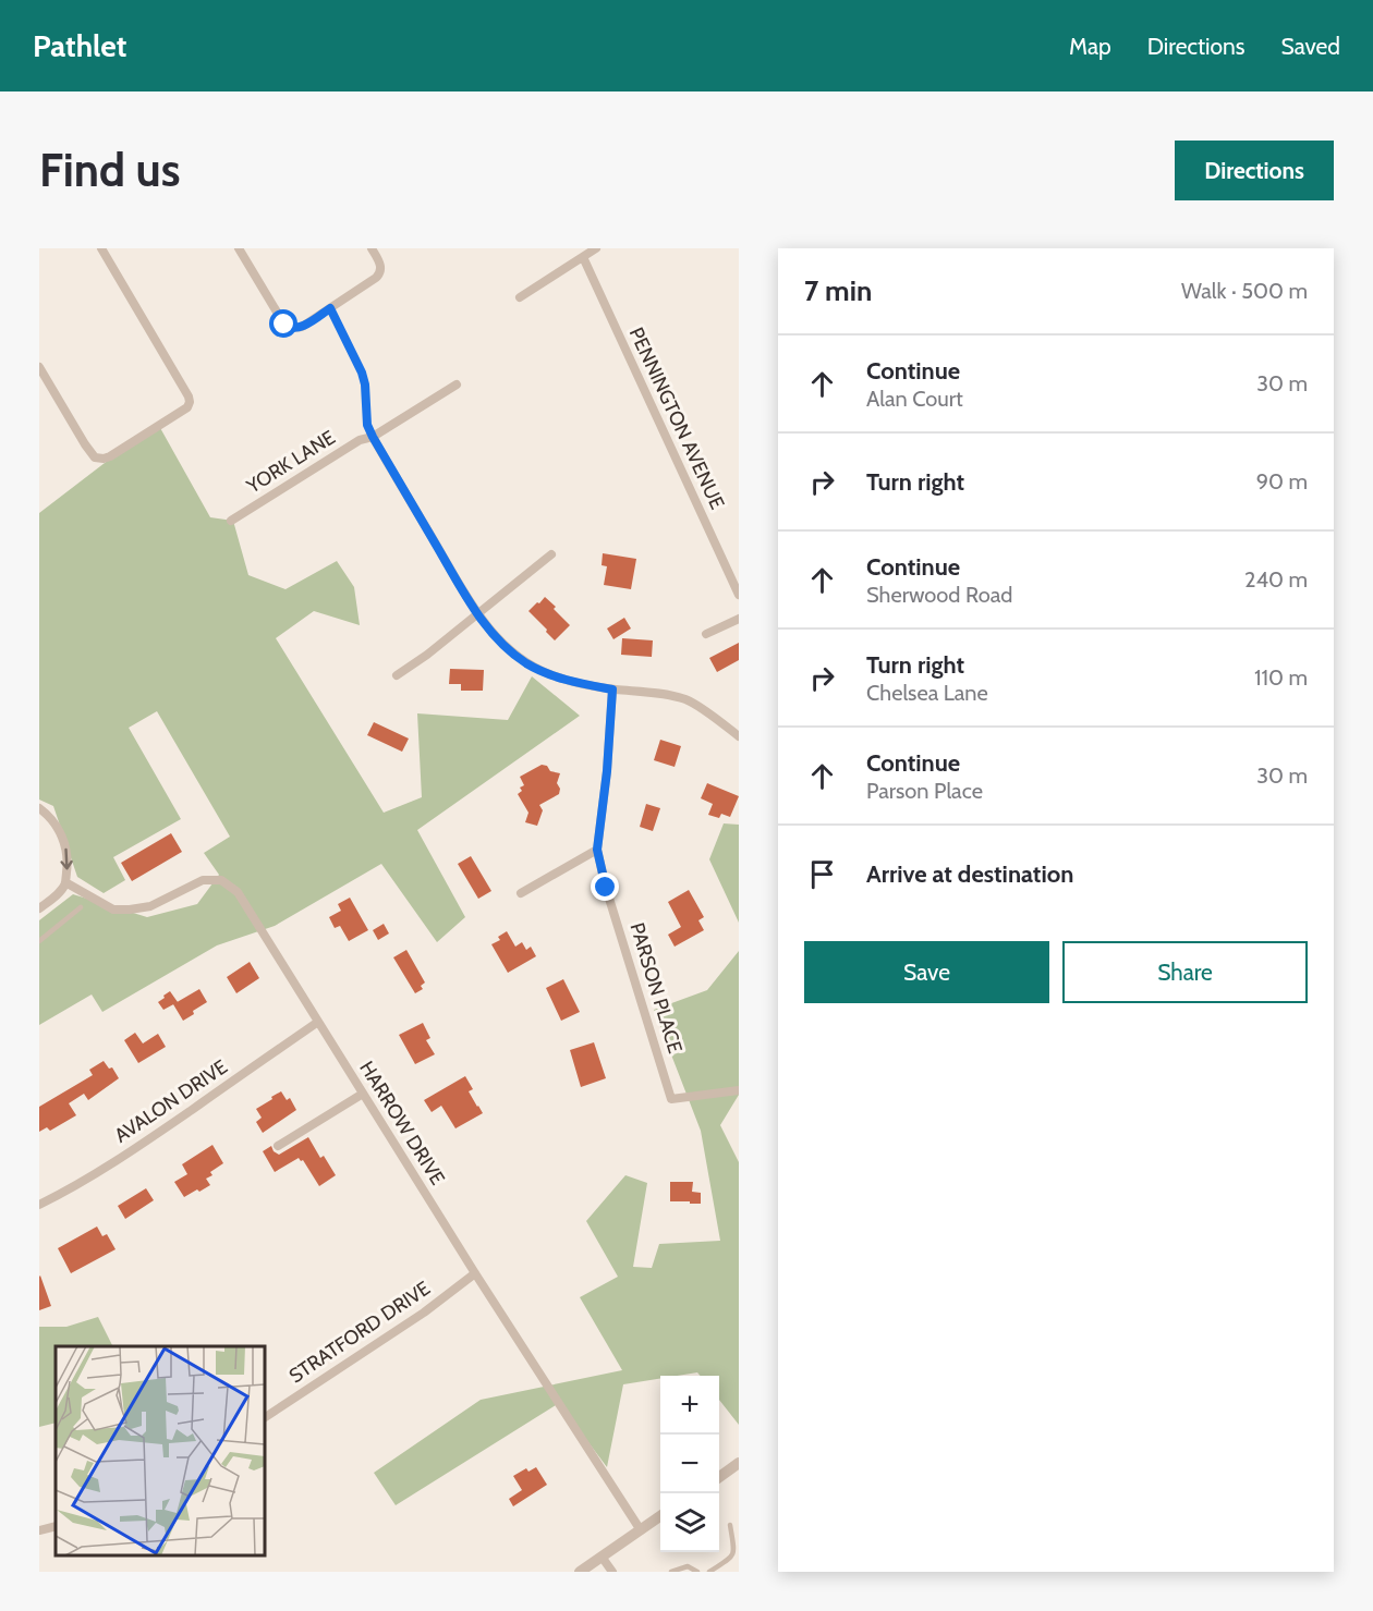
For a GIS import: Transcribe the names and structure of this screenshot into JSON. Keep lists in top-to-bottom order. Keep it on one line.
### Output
{"streets":{"street":["PENNINGTON AVENUE","YORK LANE","PARSON PLACE","AVALON DRIVE","HARROW DRIVE","STRATFORD DRIVE"]},"crossings":[["AVALON DRIVE","HARROW DRIVE"],["HARROW DRIVE","STRATFORD DRIVE"]],"page":{"header":"Pathlet","nav":["Map","Directions","Saved"],"buttons":["Directions",["Save","Share"]],"title":"Find us","heading":["7 min","Walk · 500 m"],"list":[["Continue","Alan Court","30 m"],["Turn right","90 m"],["Continue","Sherwood Road","240 m"],["Turn right","Chelsea Lane","110 m"],["Continue","Parson Place","30 m"],"Arrive at destination"],"map_buttons":["+","−"]}}
